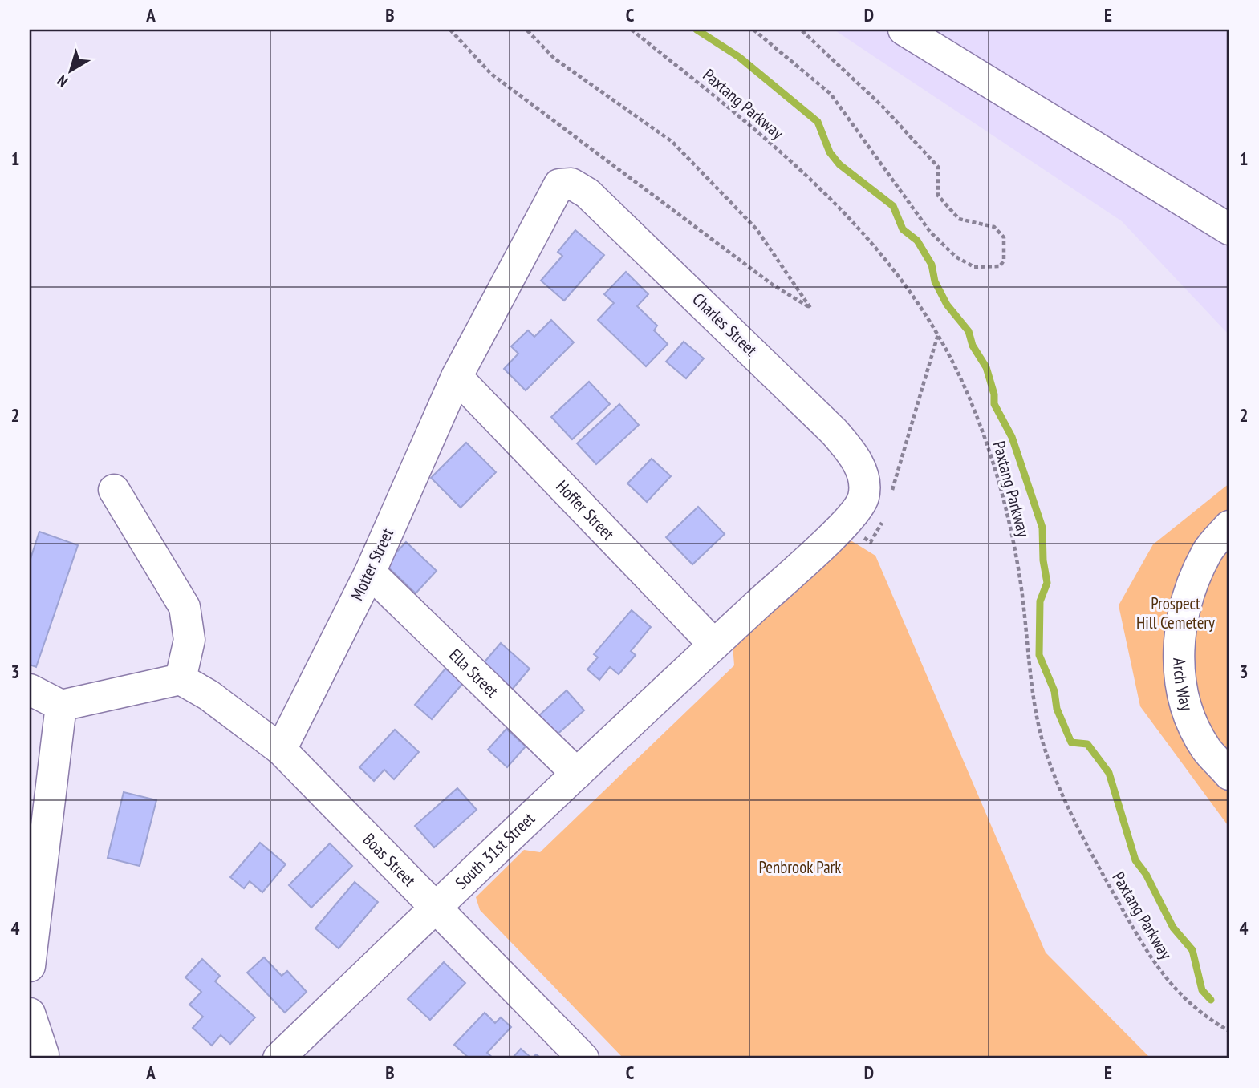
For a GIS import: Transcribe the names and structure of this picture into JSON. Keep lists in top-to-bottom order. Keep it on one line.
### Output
{"streets":{"street":["Charles Street","Hoffer Street","Motter Street","Ella Street","Arch Way","South 31st Street","Boas Street"],"path":["Paxtang Parkway"]},"crossings":[["Charles Street","Hoffer Street"],["Charles Street","Motter Street"],["Charles Street","South 31st Street"],["Hoffer Street","Motter Street"],["Hoffer Street","South 31st Street"],["Motter Street","Ella Street"],["Motter Street","Boas Street"],["Ella Street","South 31st Street"],["South 31st Street","Boas Street"]],"parks":["Prospect Hill Cemetery","Penbrook Park"],"north":"bottom left","grid":{"columns":["A","B","C","D","E"],"rows":["1","2","3","4"]}}
